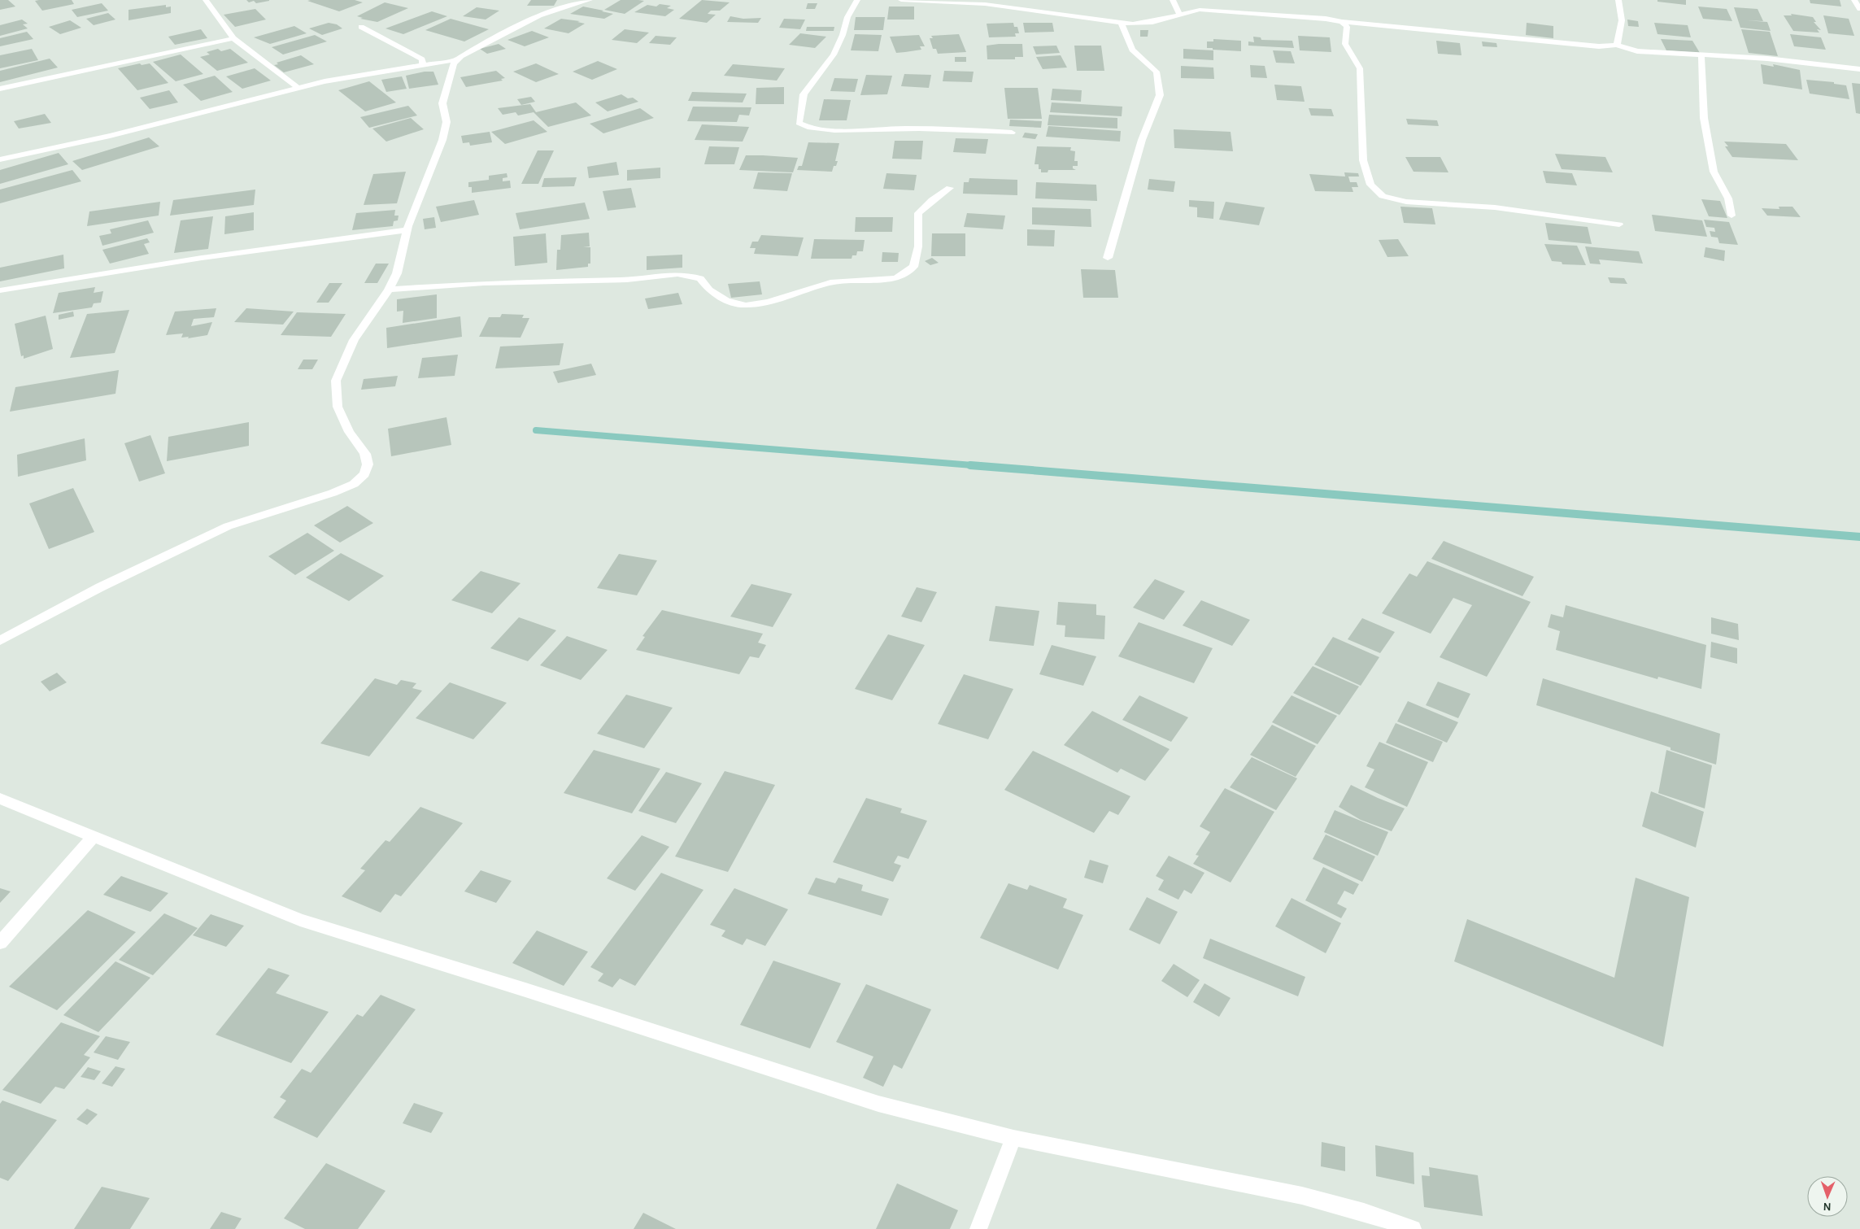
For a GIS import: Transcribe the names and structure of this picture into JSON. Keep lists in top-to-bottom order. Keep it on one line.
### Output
{"north":"bottom"}
